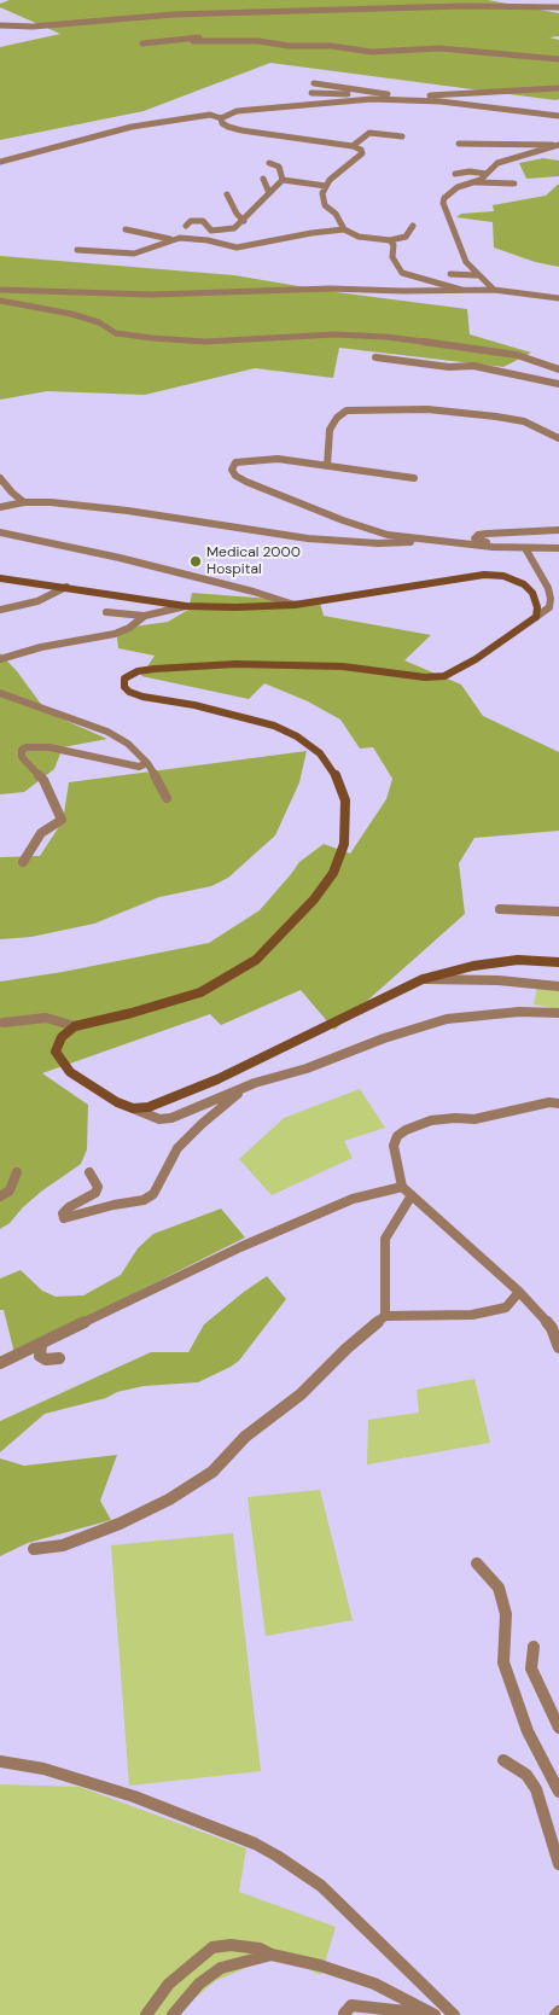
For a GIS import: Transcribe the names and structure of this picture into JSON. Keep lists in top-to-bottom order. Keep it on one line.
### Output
{"places":["Medical 2000 Hospital"]}
